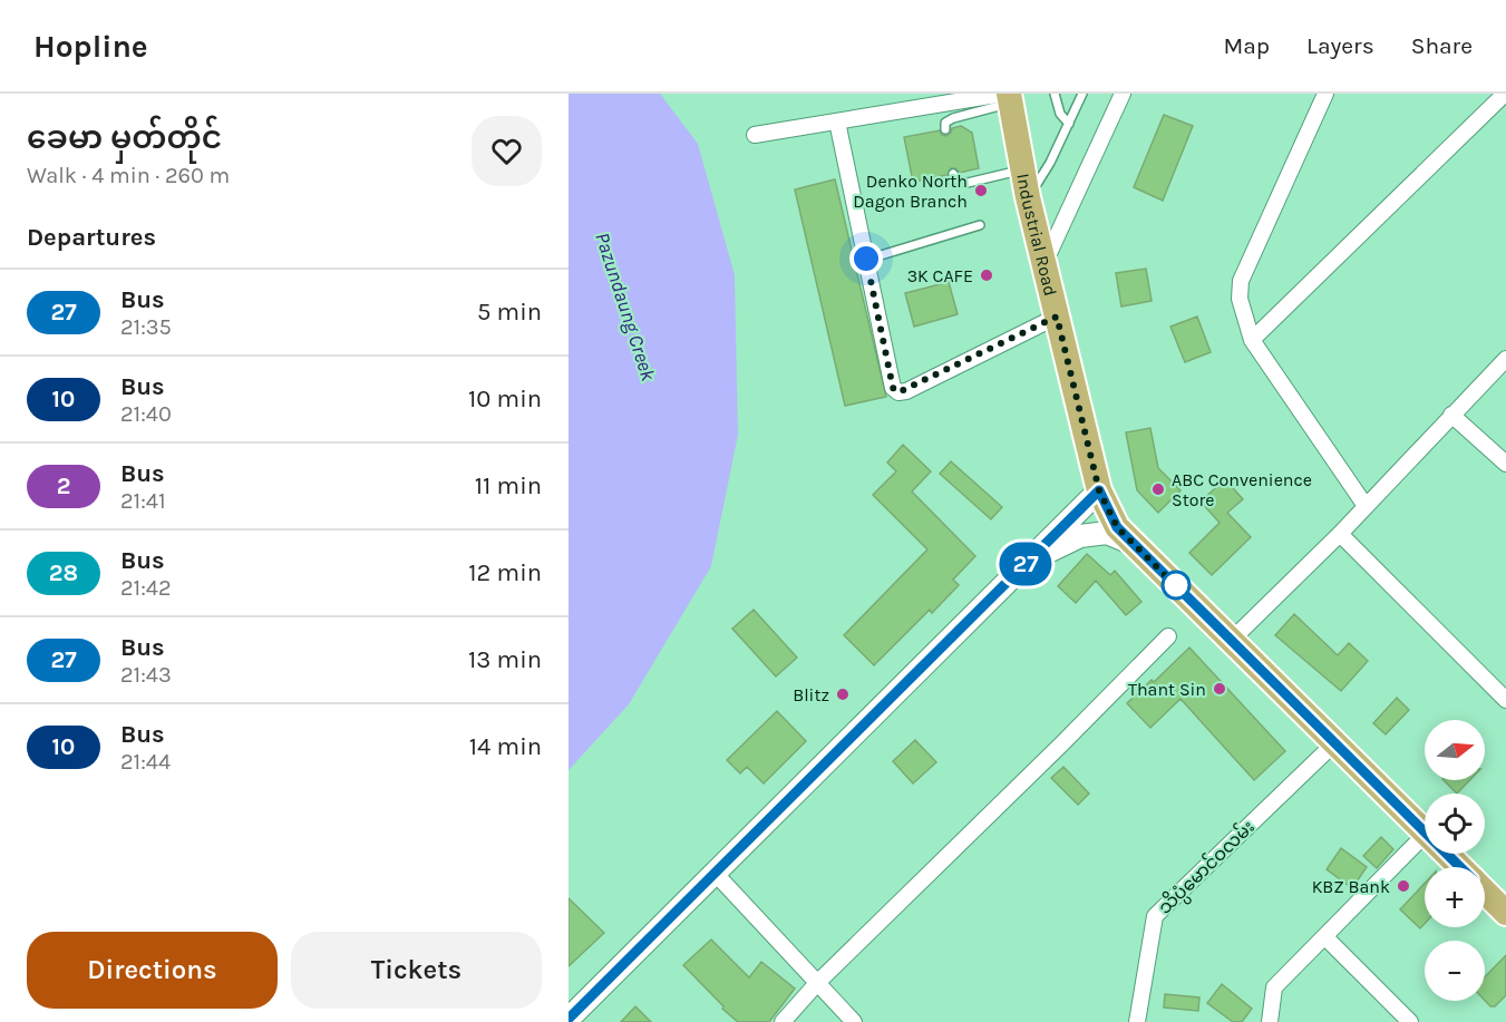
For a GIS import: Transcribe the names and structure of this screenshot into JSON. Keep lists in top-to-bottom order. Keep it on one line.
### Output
{"streets":{"main road":["Industrial Road"],"street":["သိပ္ပံမောင်ဝလမ်း"]},"crossings":[["Industrial Road","သိပ္ပံမောင်ဝလမ်း"]],"water":["Pazundaung Creek"],"places":["Denko North Dagon Branch","3K CAFE","ABC Convenience Store","Thant Sin","Blitz","KBZ Bank"],"lines":["bus line 27"],"north":"right","page":{"header":"Hopline","nav":["Map","Layers","Share"],"heading":[["ခေမာ မှတ်တိုင်","Walk · 4 min · 260 m"],"Departures"],"on_map":"27","list":[{"mark":"27","name":"Bus","note":"21:35","value":"5 min"},{"mark":"10","name":"Bus","note":"21:40","value":"10 min"},{"mark":"2","name":"Bus","note":"21:41","value":"11 min"},{"mark":"28","name":"Bus","note":"21:42","value":"12 min"},{"mark":"27","name":"Bus","note":"21:43","value":"13 min"},{"mark":"10","name":"Bus","note":"21:44","value":"14 min"}],"map_buttons":["+","−"],"buttons":["Directions","Tickets"]}}
